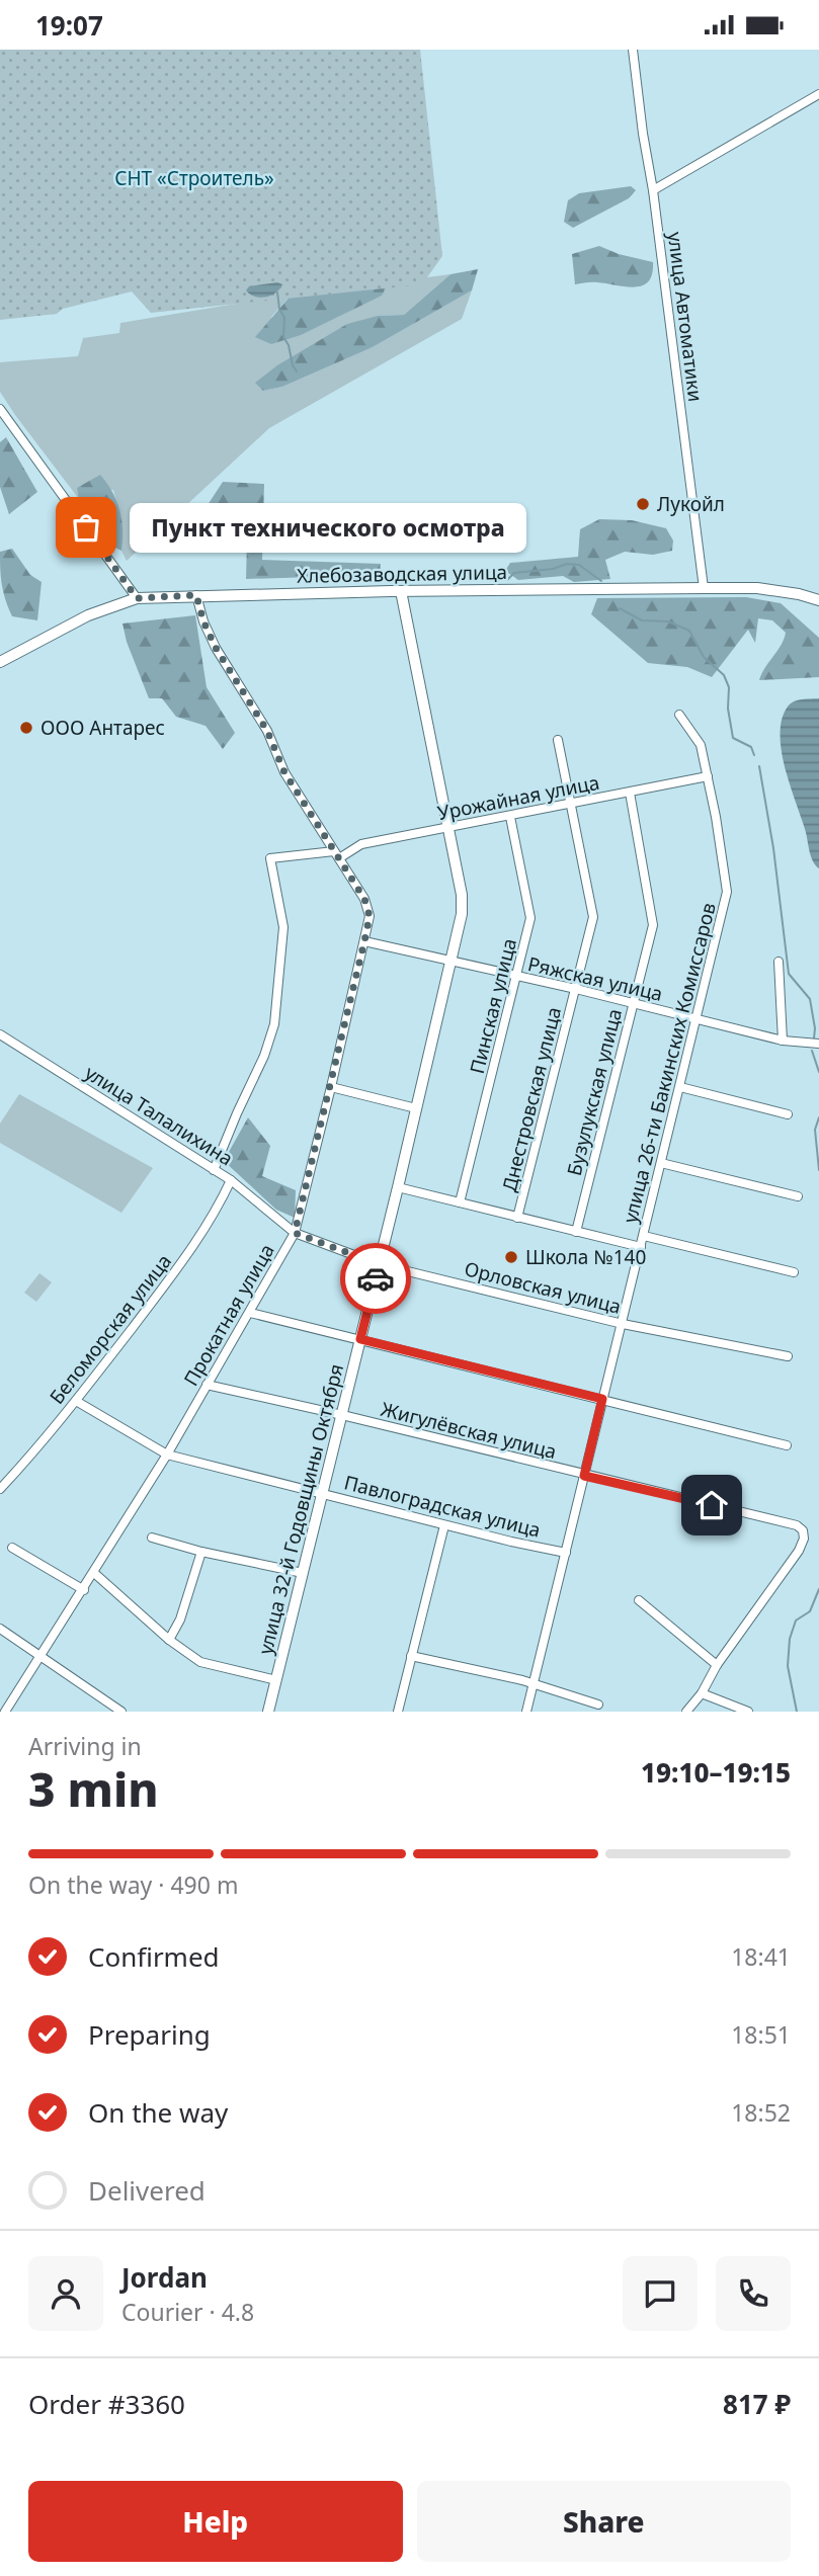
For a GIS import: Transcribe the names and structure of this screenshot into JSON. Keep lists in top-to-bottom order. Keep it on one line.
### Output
{"streets":{"main road":["Хлебозаводская улица","улица 32-й Годовщины Октября"],"street":["улица Автоматики","Урожайная улица","Ряжская улица","Пинская улица","улица 26-ти Бакинских Комиссаров","Бузулукская улица","Днестровская улица","улица Талалихина","Орловская улица","Прокатная улица","Беломорская улица","Жигулёвская улица","Павлоградская улица"]},"crossings":[["улица Автоматики","Хлебозаводская улица"],["Хлебозаводская улица","Прокатная улица"],["Хлебозаводская улица","улица 32-й Годовщины Октября"],["Урожайная улица","Пинская улица"],["Урожайная улица","улица 26-ти Бакинских Комиссаров"],["Урожайная улица","Бузулукская улица"],["Урожайная улица","Днестровская улица"],["Урожайная улица","улица Талалихина"],["Урожайная улица","Прокатная улица"],["Урожайная улица","улица 32-й Годовщины Октября"],["Ряжская улица","Пинская улица"],["Ряжская улица","улица 26-ти Бакинских Комиссаров"],["Ряжская улица","Бузулукская улица"],["Ряжская улица","Днестровская улица"],["Ряжская улица","Прокатная улица"],["Ряжская улица","улица 32-й Годовщины Октября"],["улица 26-ти Бакинских Комиссаров","Орловская улица"],["улица 26-ти Бакинских Комиссаров","Жигулёвская улица"],["улица 26-ти Бакинских Комиссаров","Павлоградская улица"],["улица Талалихина","Орловская улица"],["улица Талалихина","Прокатная улица"],["улица Талалихина","Беломорская улица"],["Орловская улица","Прокатная улица"],["Орловская улица","улица 32-й Годовщины Октября"],["Прокатная улица","Жигулёвская улица"],["Прокатная улица","Павлоградская улица"],["Беломорская улица","Павлоградская улица"],["Жигулёвская улица","улица 32-й Годовщины Октября"],["Павлоградская улица","улица 32-й Годовщины Октября"]],"parks":["СНТ «Строитель»"],"places":["Лукойл","Пункт технического осмотра","ООО Антарес","Школа №140"],"page":{"status":"19:07","bubble":"Пункт технического осмотра","heading":["3 min","Arriving in","19:10–19:15"],"panel":["Jordan","Courier · 4.8","Order #3360","817 ₽"],"bar":"On the way · 490 m","list":[["Confirmed","18:41"],["Preparing","18:51"],["On the way","18:52"],"Delivered"],"buttons":["Help","Share"]}}
